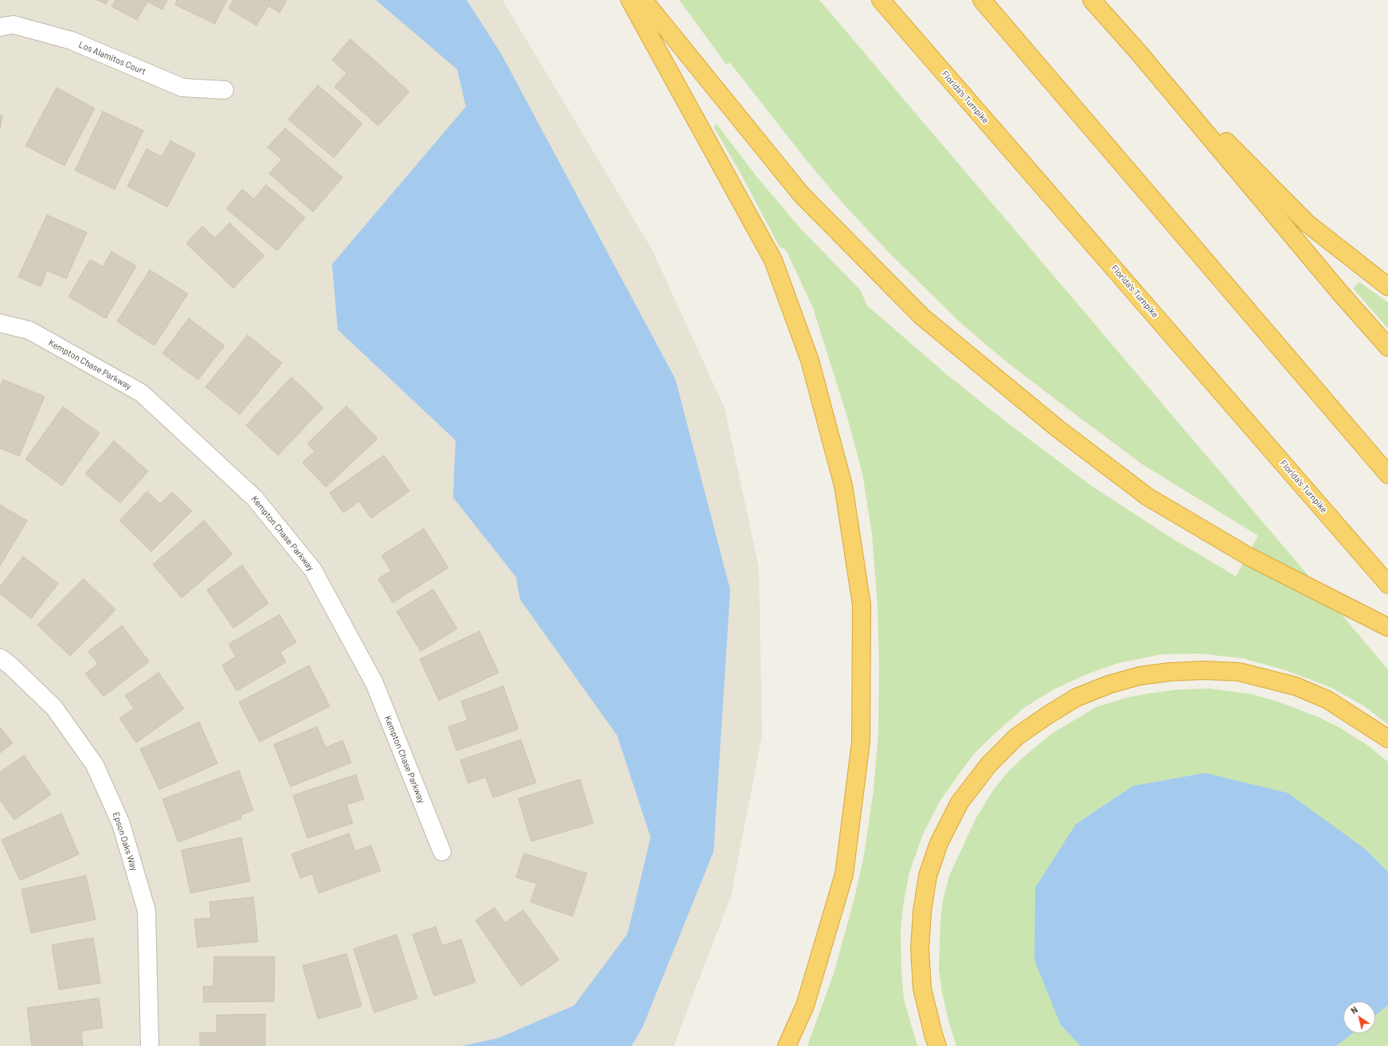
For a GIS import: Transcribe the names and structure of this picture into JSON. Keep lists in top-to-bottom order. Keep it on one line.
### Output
{"streets":{"highway":["Florida's Turnpike"],"street":["Los Alamitos Court","Kempton Chase Parkway","Epson Oaks Way"]},"north":"top left"}
